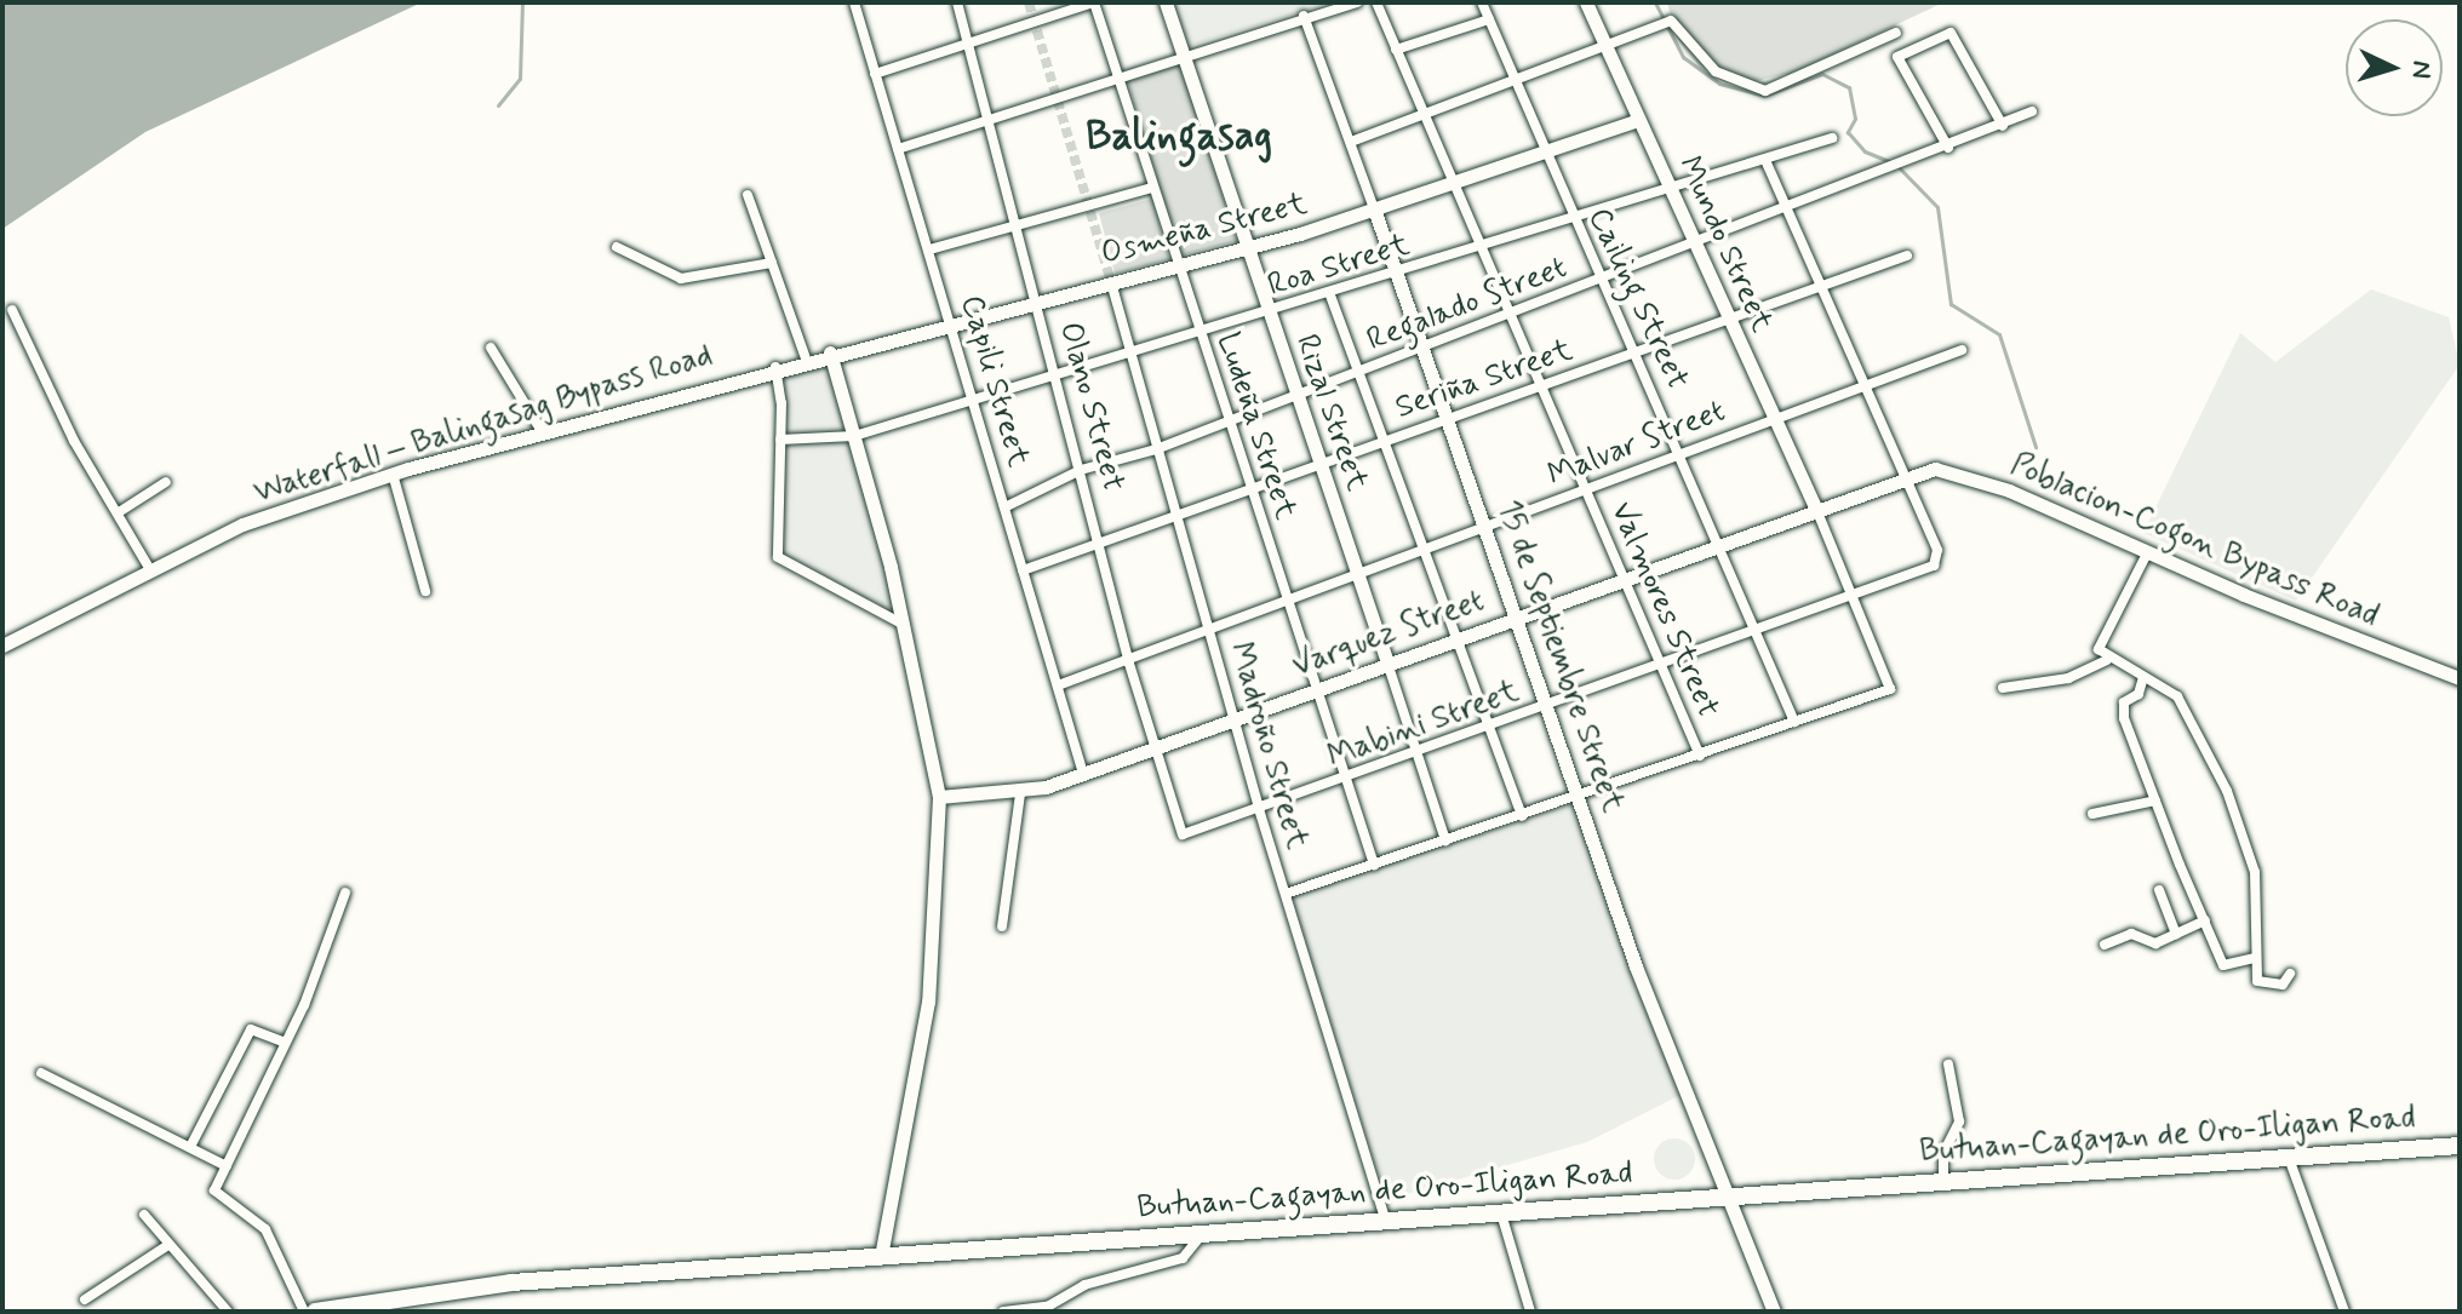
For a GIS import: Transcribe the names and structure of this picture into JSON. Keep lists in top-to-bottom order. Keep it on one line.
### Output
{"streets":{"highway":["Butuan-Cagayan de Oro-Iligan Road"],"main road":["Osmeña Street","Mundo Street","Rizal Street","Waterfall ‒ Balingasag Bypass Road","Poblacion-Cogon Bypass Road","Varquez Street","15 de Septiembre Street"],"street":["Roa Street","Cailing Street","Regalado Street","Seriña Street","Capili Street","Olano Street","Ludeña Street","Malvar Street","Valmores Street","Mabini Street","Madroño Street"]},"crossings":[["Osmeña Street","Mundo Street"],["Osmeña Street","Cailing Street"],["Osmeña Street","Capili Street"],["Osmeña Street","Olano Street"],["Osmeña Street","Rizal Street"],["Osmeña Street","Waterfall ‒ Balingasag Bypass Road"],["Osmeña Street","Ludeña Street"],["Osmeña Street","Valmores Street"],["Osmeña Street","15 de Septiembre Street"],["Osmeña Street","Madroño Street"],["Mundo Street","Roa Street"],["Mundo Street","Regalado Street"],["Mundo Street","Seriña Street"],["Mundo Street","Malvar Street"],["Mundo Street","Varquez Street"],["Roa Street","Cailing Street"],["Roa Street","Capili Street"],["Roa Street","Olano Street"],["Roa Street","Rizal Street"],["Roa Street","Ludeña Street"],["Roa Street","Valmores Street"],["Roa Street","15 de Septiembre Street"],["Roa Street","Madroño Street"],["Cailing Street","Regalado Street"],["Cailing Street","Seriña Street"],["Cailing Street","Malvar Street"],["Cailing Street","Varquez Street"],["Cailing Street","Mabini Street"],["Regalado Street","Capili Street"],["Regalado Street","Olano Street"],["Regalado Street","Rizal Street"],["Regalado Street","Ludeña Street"],["Regalado Street","Valmores Street"],["Regalado Street","15 de Septiembre Street"],["Regalado Street","Madroño Street"],["Seriña Street","Capili Street"],["Seriña Street","Olano Street"],["Seriña Street","Rizal Street"],["Seriña Street","Ludeña Street"],["Seriña Street","Valmores Street"],["Seriña Street","15 de Septiembre Street"],["Seriña Street","Madroño Street"],["Capili Street","Malvar Street"],["Capili Street","Varquez Street"],["Olano Street","Malvar Street"],["Olano Street","Varquez Street"],["Olano Street","Mabini Street"],["Rizal Street","Malvar Street"],["Rizal Street","Varquez Street"],["Rizal Street","Mabini Street"],["Ludeña Street","Malvar Street"],["Ludeña Street","Varquez Street"],["Ludeña Street","Mabini Street"],["Malvar Street","Valmores Street"],["Malvar Street","15 de Septiembre Street"],["Malvar Street","Madroño Street"],["Poblacion-Cogon Bypass Road","Varquez Street"],["Poblacion-Cogon Bypass Road","Mabini Street"],["Valmores Street","Varquez Street"],["Valmores Street","Mabini Street"],["Varquez Street","15 de Septiembre Street"],["Varquez Street","Mabini Street"],["Varquez Street","Madroño Street"],["15 de Septiembre Street","Mabini Street"],["15 de Septiembre Street","Butuan-Cagayan de Oro-Iligan Road"],["Mabini Street","Madroño Street"],["Madroño Street","Butuan-Cagayan de Oro-Iligan Road"]],"districts":["Balingasag"],"north":"right"}
